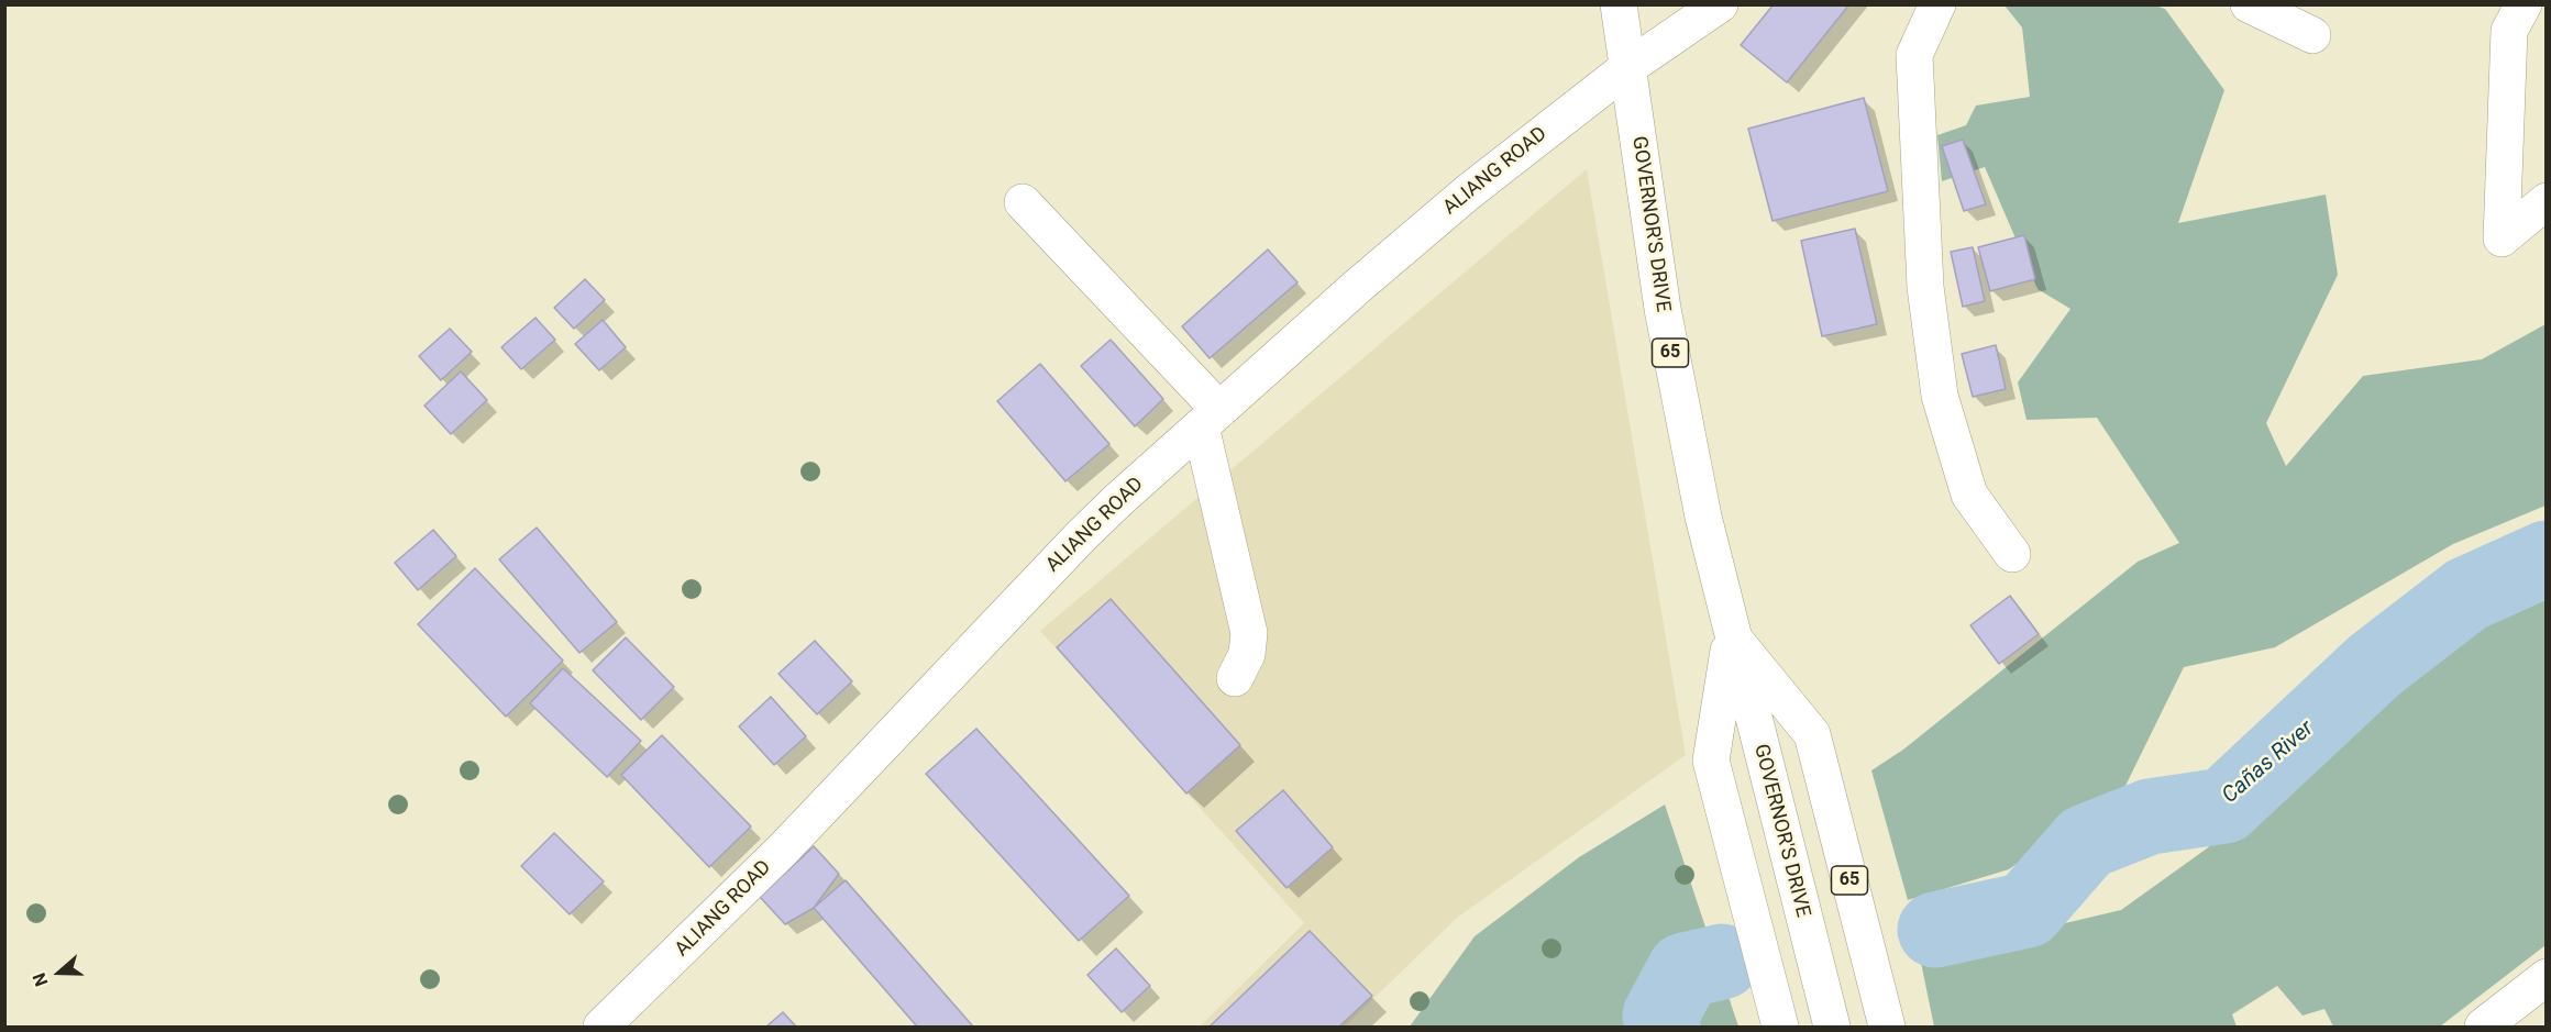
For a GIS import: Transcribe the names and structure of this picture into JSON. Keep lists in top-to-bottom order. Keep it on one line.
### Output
{"streets":{"main road":["ALIANG ROAD","GOVERNOR'S DRIVE","65"]},"crossings":[["ALIANG ROAD","GOVERNOR'S DRIVE"]],"water":["Cañas River"],"north":"left"}
